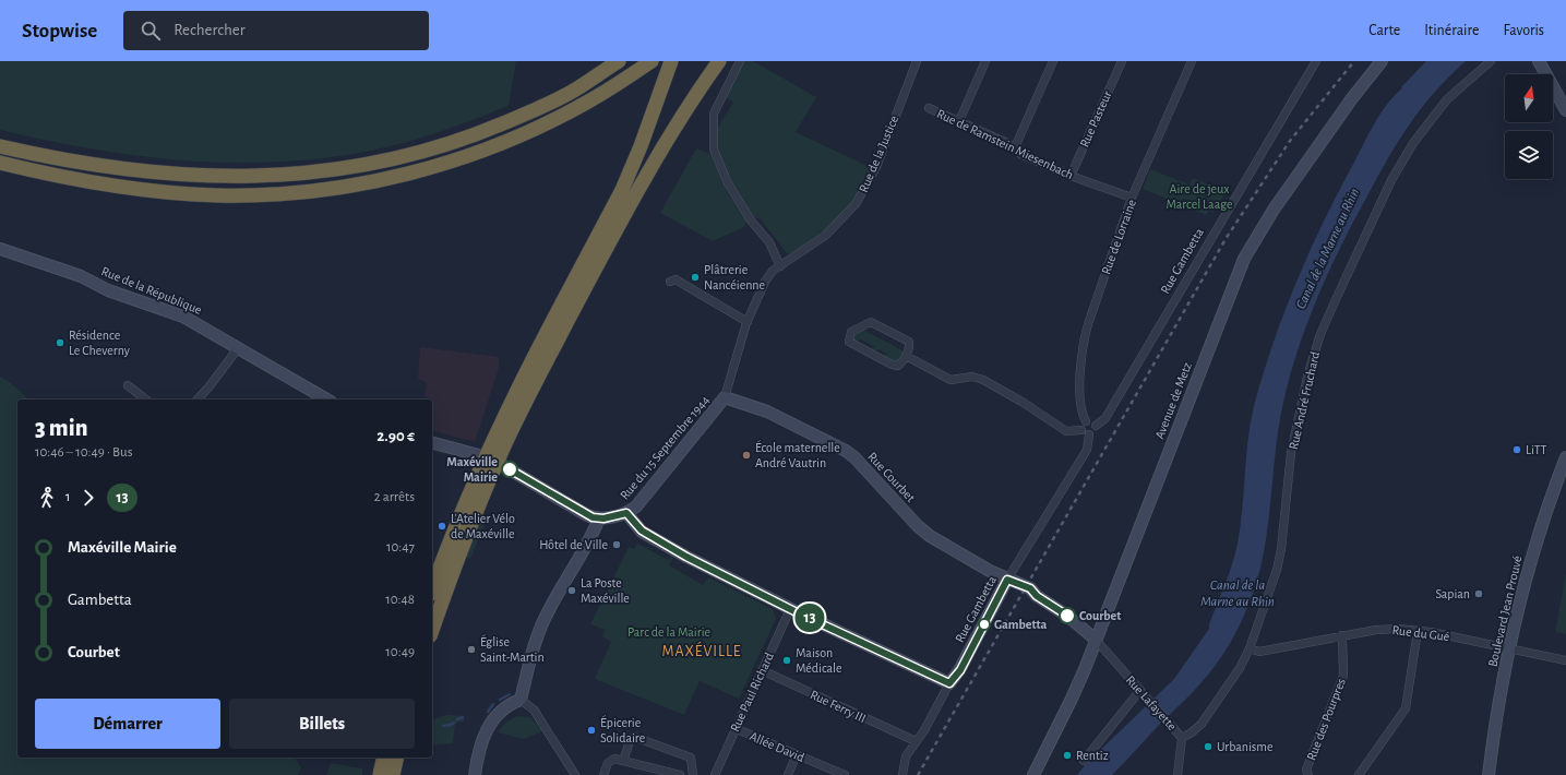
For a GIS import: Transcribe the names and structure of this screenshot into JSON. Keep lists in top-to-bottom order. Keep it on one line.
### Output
{"streets":{"street":["Rue Pasteur","Rue de Ramstein Miesenbach","Rue de la Justice","Rue de Lorraine","Rue Gambetta","Rue de la République","Avenue de Metz","Rue André Fruchard","Rue du 15 Septembre 1944","Rue Courbet","Boulevard Jean Prouvé","Rue du Gué","Rue Paul Richard","Rue Lafayette","Rue Ferry III","Rue des Pourpres","Allée David"]},"crossings":[["Rue Pasteur","Rue de Ramstein Miesenbach"],["Rue de Ramstein Miesenbach","Rue de Lorraine"],["Rue de la Justice","Rue du 15 Septembre 1944"],["Rue de Lorraine","Rue Gambetta"],["Rue Gambetta","Rue Courbet"],["Rue Gambetta","Rue Ferry III"],["Avenue de Metz","Rue Courbet"],["Avenue de Metz","Rue Lafayette"],["Rue André Fruchard","Rue du Gué"],["Rue André Fruchard","Rue Lafayette"],["Rue du 15 Septembre 1944","Rue Courbet"],["Rue Courbet","Rue Lafayette"],["Boulevard Jean Prouvé","Rue du Gué"],["Rue du Gué","Rue des Pourpres"],["Rue Paul Richard","Rue Ferry III"],["Rue Paul Richard","Allée David"]],"districts":["MAXÉVILLE"],"water":["Canal de la Marne au Rhin"],"parks":["Aire de jeux Marcel Laage","Parc de la Mairie"],"places":["Plâtrerie Nancéienne","Résidence Le Cheverny","LiTT","École maternelle André Vautrin","Maxéville Mairie","L'Atelier Vélo de Maxéville","Hôtel de Ville","La Poste Maxéville","Sapian","Courbet","Gambetta","Église Saint-Martin","Maison Médicale","Épicerie Solidaire","Urbanisme","Rentiz"],"lines":["bus line 13"],"north":"top","page":{"header":"Stopwise","search":"Rechercher","nav":["Carte","Itinéraire","Favoris"],"on_map":"13","heading":["3 min","10:46 – 10:49 · Bus","2.90 €"],"legs":["1","13","2 arrêts"],"list":[{"name":"Maxéville Mairie","value":"10:47"},{"name":"Gambetta","value":"10:48"},{"name":"Courbet","value":"10:49"}],"buttons":["Démarrer","Billets"]}}
